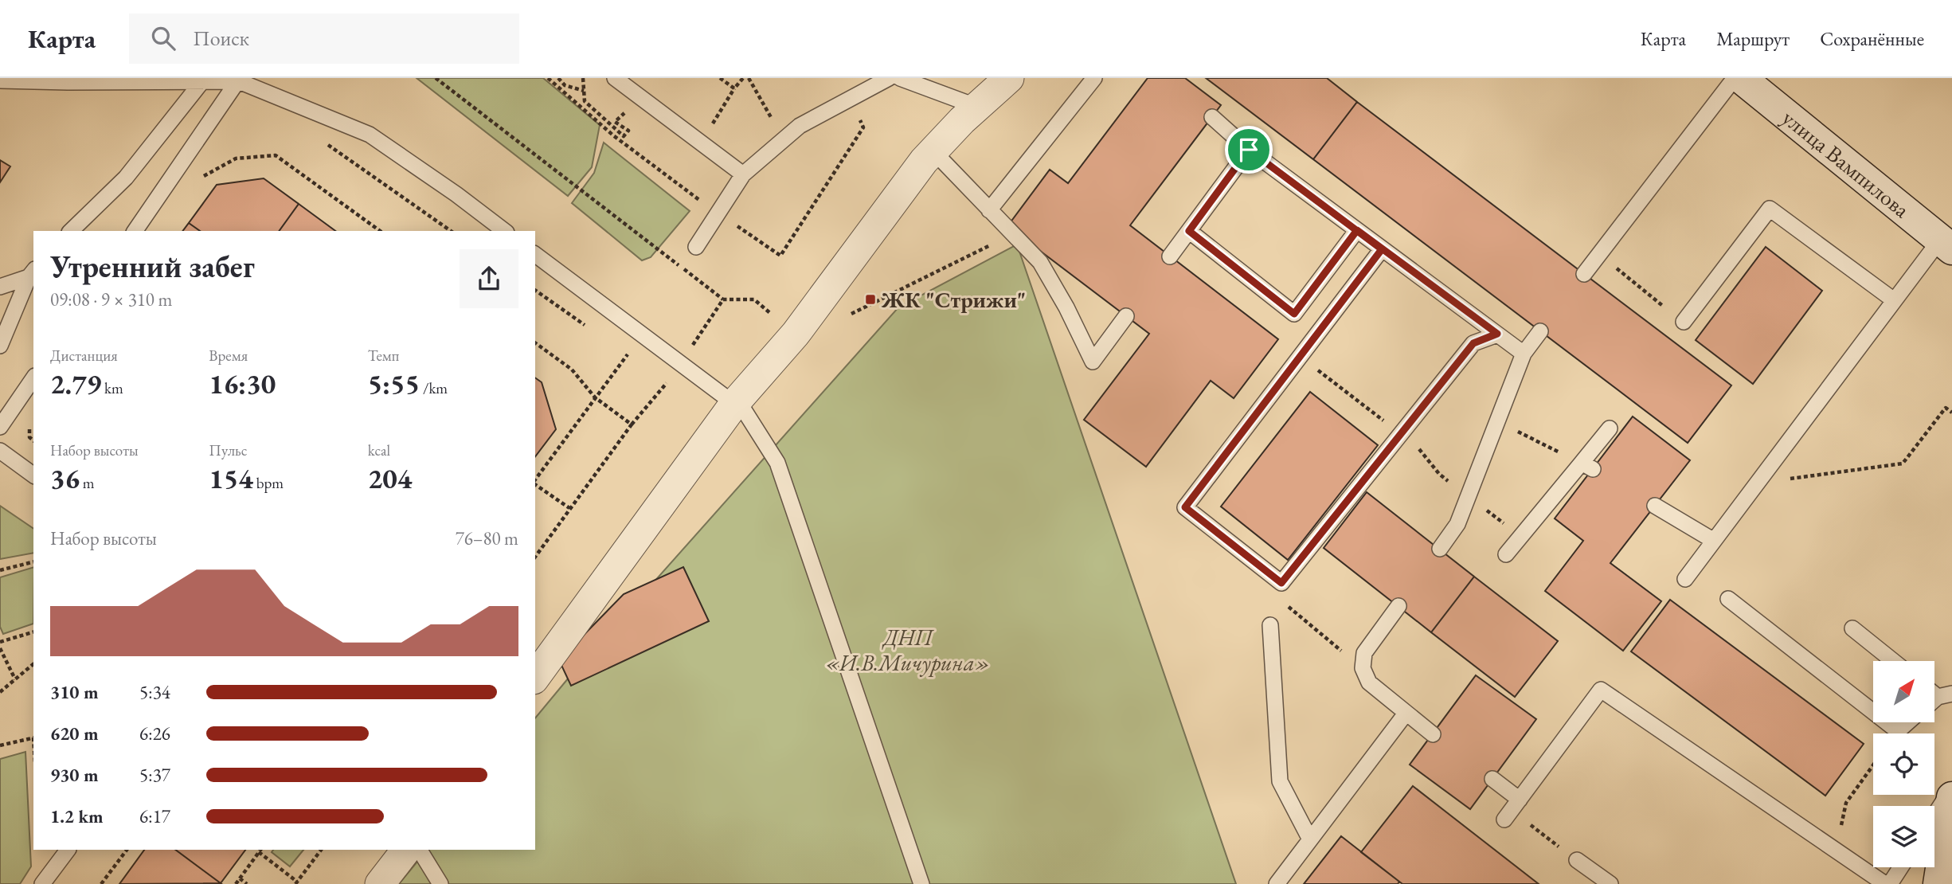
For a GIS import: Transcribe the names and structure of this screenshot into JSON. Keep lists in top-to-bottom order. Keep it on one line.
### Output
{"streets":{"street":["улица Вампилова"]},"parks":["ДНП «И.В.Мичурина»"],"places":{"transit":["ЖК \"Стрижи\""]},"north":"top right","page":{"header":"Карта","search":"Поиск","nav":["Карта","Маршрут","Сохранённые"],"heading":["Утренний забег","09:08 · 9 × 310 m"],"stats":[["Дистанция","2.79 km"],["Время","16:30"],["Темп","5:55 /km"],["Набор высоты","36 m"],["Пульс","154 bpm"],["kcal","204"]],"chart":["Набор высоты","76–80 m"],"list":[{"name":"310 m","note":"5:34"},{"name":"620 m","note":"6:26"},{"name":"930 m","note":"5:37"},{"name":"1.2 km","note":"6:17"}]}}
